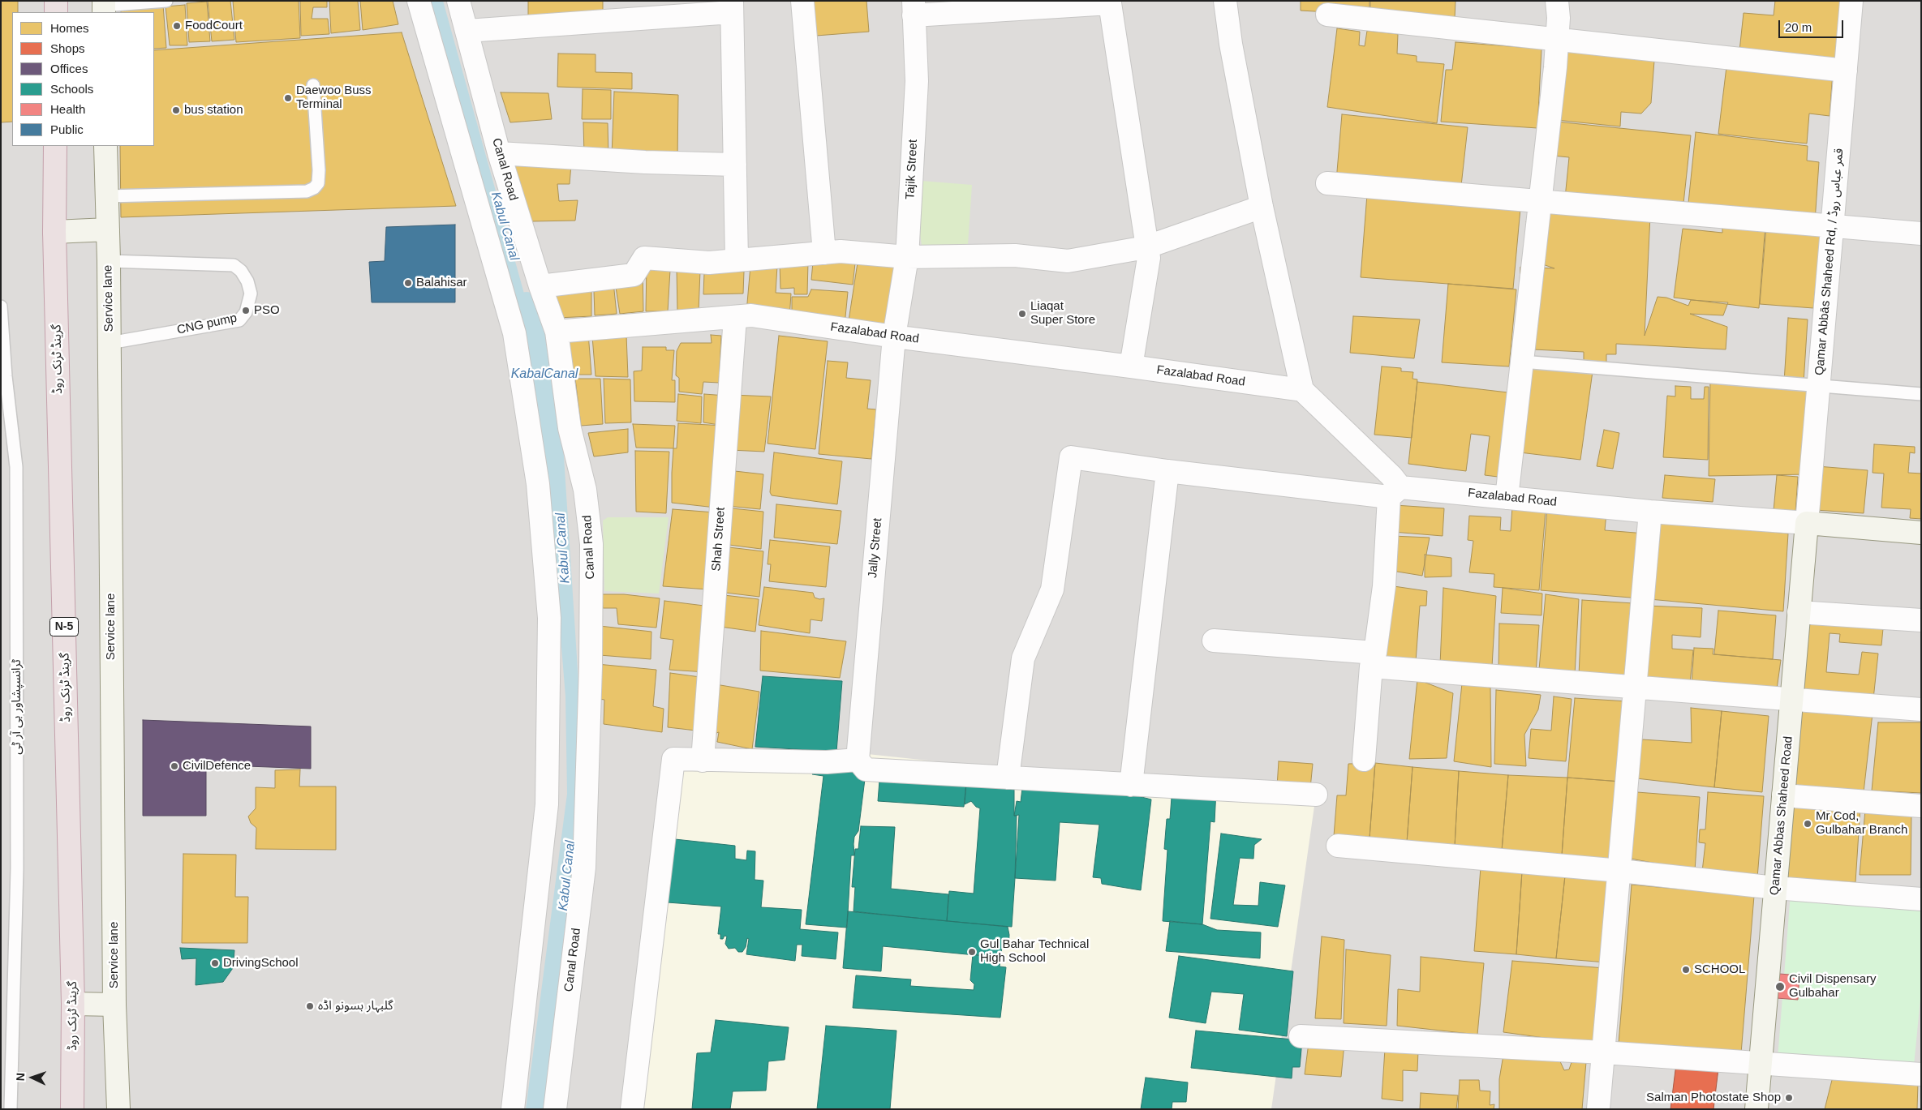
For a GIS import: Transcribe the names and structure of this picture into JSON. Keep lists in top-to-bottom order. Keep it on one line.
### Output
{"streets":{"highway":["گرینڈ ٹرنک روڈ","N-5"],"street":["Canal Road","Tajik Street","Qamar Abbās Shaheed Rd, / قمر عباس روڈ","Service lane","Fazalabad Road","Shah Street","Jally Street","Qamar Abbas Shaheed Road"],"lane":["CNG pump","ٹرانسپشاور بی آر ٹی"]},"crossings":[["Canal Road","Fazalabad Road"],["Tajik Street","Fazalabad Road"],["Tajik Street","Jally Street"],["Qamar Abbās Shaheed Rd, / قمر عباس روڈ","Fazalabad Road"],["Qamar Abbās Shaheed Rd, / قمر عباس روڈ","Qamar Abbas Shaheed Road"],["Service lane","CNG pump"],["Fazalabad Road","Shah Street"],["Fazalabad Road","Jally Street"],["Fazalabad Road","Qamar Abbas Shaheed Road"]],"water":["Kabul Canal","KabalCanal"],"places":["FoodCourt","Daewoo Buss Terminal","bus station","Balahisar","PSO","Liaqat Super Store","CivilDefence","Mr Cod, Gulbahar Branch","Gul Bahar Technical High School","DrivingSchool","SCHOOL","Civil Dispensary Gulbahar","گلبہار بسونو اڈہ","Salman Photostate Shop"],"legend":["Homes","Shops","Offices","Schools","Health","Public"],"scale_bar":"20 m","north":"left"}
